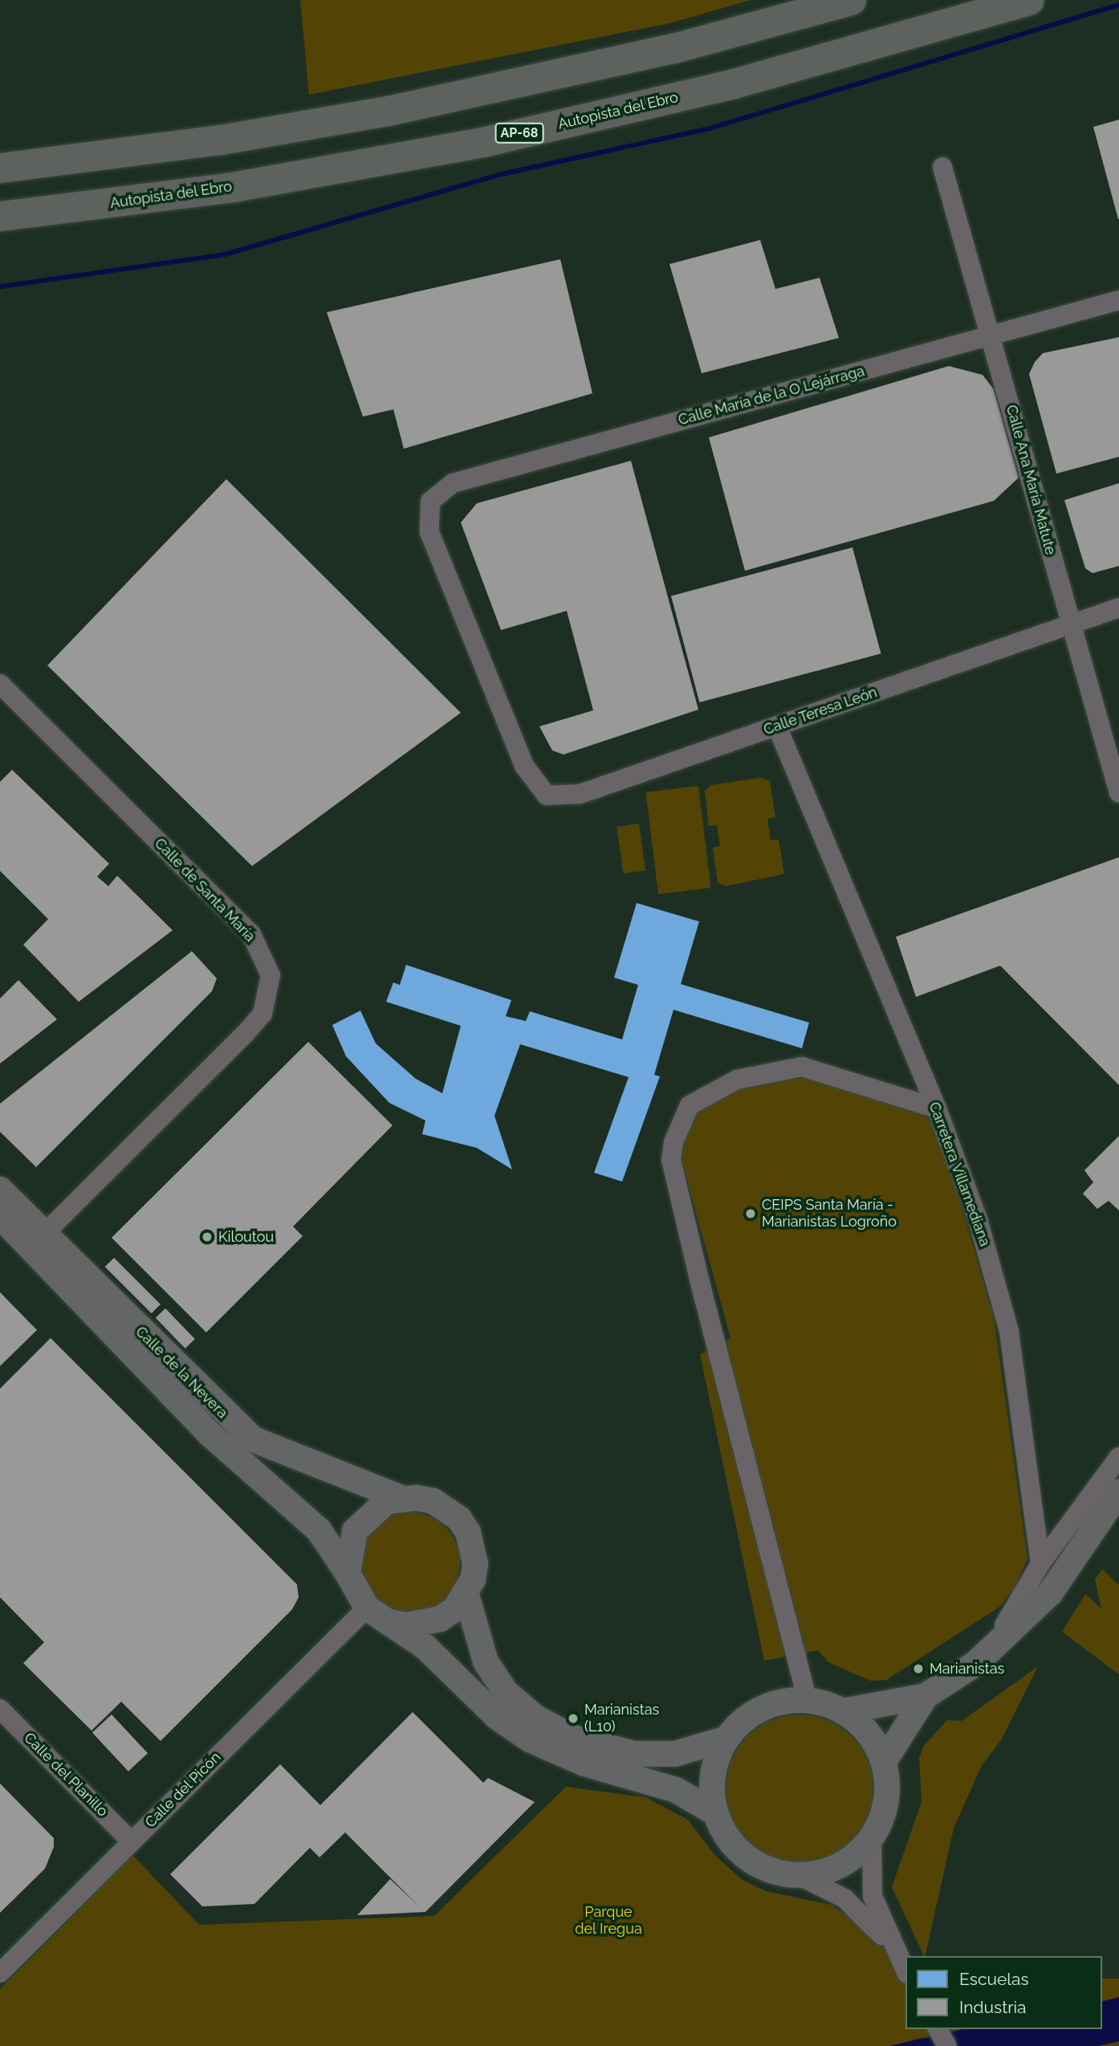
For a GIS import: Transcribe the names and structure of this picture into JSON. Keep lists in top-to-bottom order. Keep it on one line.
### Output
{"streets":{"highway":["Autopista del Ebro","AP-68"],"main road":["Calle de la Nevera"],"street":["Calle María de la O Lejárraga","Calle Ana María Matute","Calle Teresa León","Calle de Santa María","Carretera Villamediana","Calle del Planillo","Calle del Picón"]},"crossings":[["Calle María de la O Lejárraga","Calle Ana María Matute"],["Calle María de la O Lejárraga","Calle Teresa León"],["Calle Ana María Matute","Calle Teresa León"],["Calle Teresa León","Carretera Villamediana"],["Calle de Santa María","Calle de la Nevera"],["Calle de la Nevera","Calle del Picón"],["Calle del Planillo","Calle del Picón"]],"parks":["Parque del Iregua"],"places":["CEIPS Santa María - Marianistas Logroño","Kiloutou","Marianistas","Marianistas (L10)"],"legend":["Escuelas","Industria"]}
